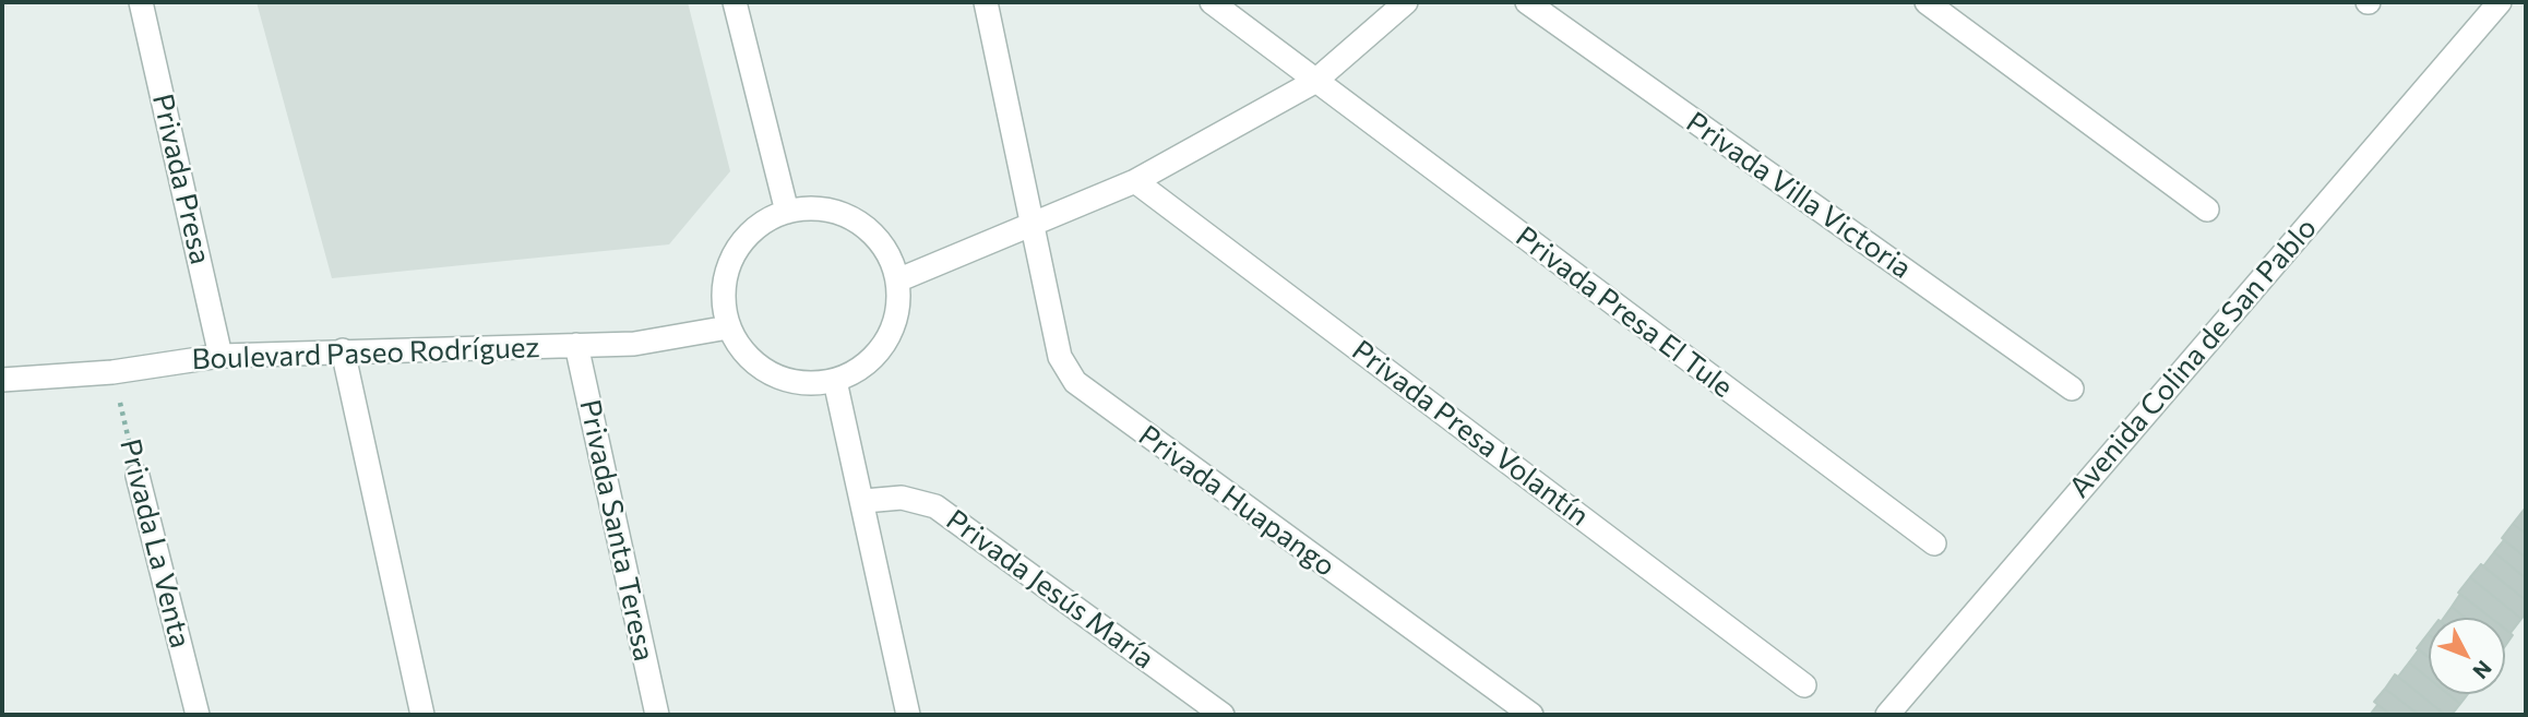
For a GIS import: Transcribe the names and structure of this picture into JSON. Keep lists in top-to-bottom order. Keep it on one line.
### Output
{"streets":{"street":["Privada Presa","Privada Villa Victoria","Privada Presa El Tule","Boulevard Paseo Rodríguez","Avenida Colina de San Pablo","Privada Presa Volantín","Privada Huapango","Privada Santa Teresa","Privada La Venta","Privada Jesús María"]},"crossings":[["Privada Presa","Boulevard Paseo Rodríguez"],["Boulevard Paseo Rodríguez","Privada Santa Teresa"],["Boulevard Paseo Rodríguez","Privada La Venta"]],"north":"bottom right"}
